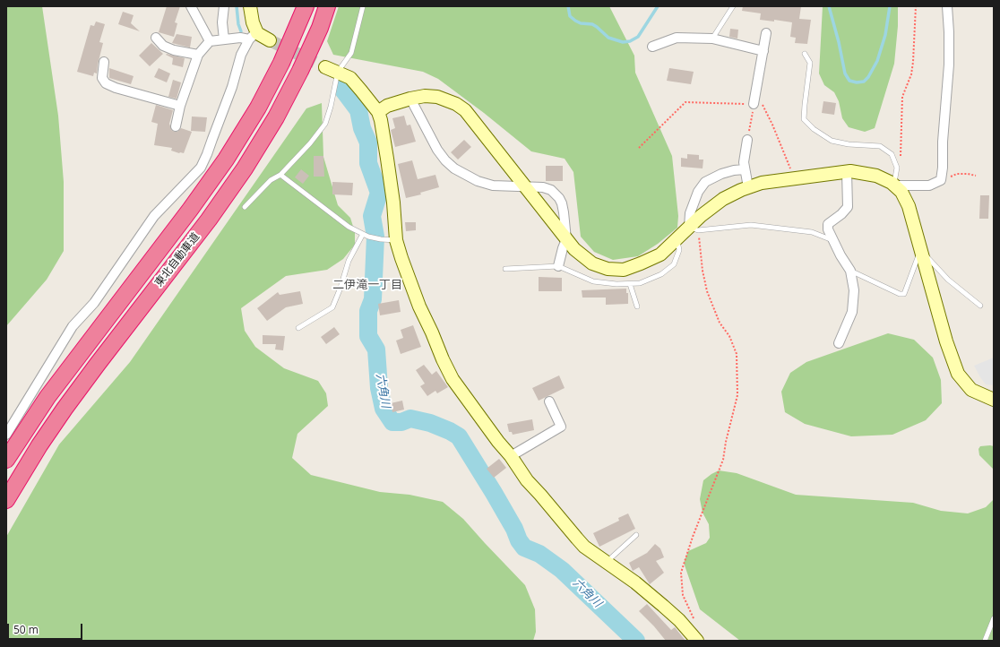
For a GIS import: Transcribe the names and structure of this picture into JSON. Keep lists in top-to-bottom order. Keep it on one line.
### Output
{"streets":{"highway":["東北自動車道"]},"districts":["二伊滝一丁目"],"water":["六角川"],"scale_bar":"50 m"}
